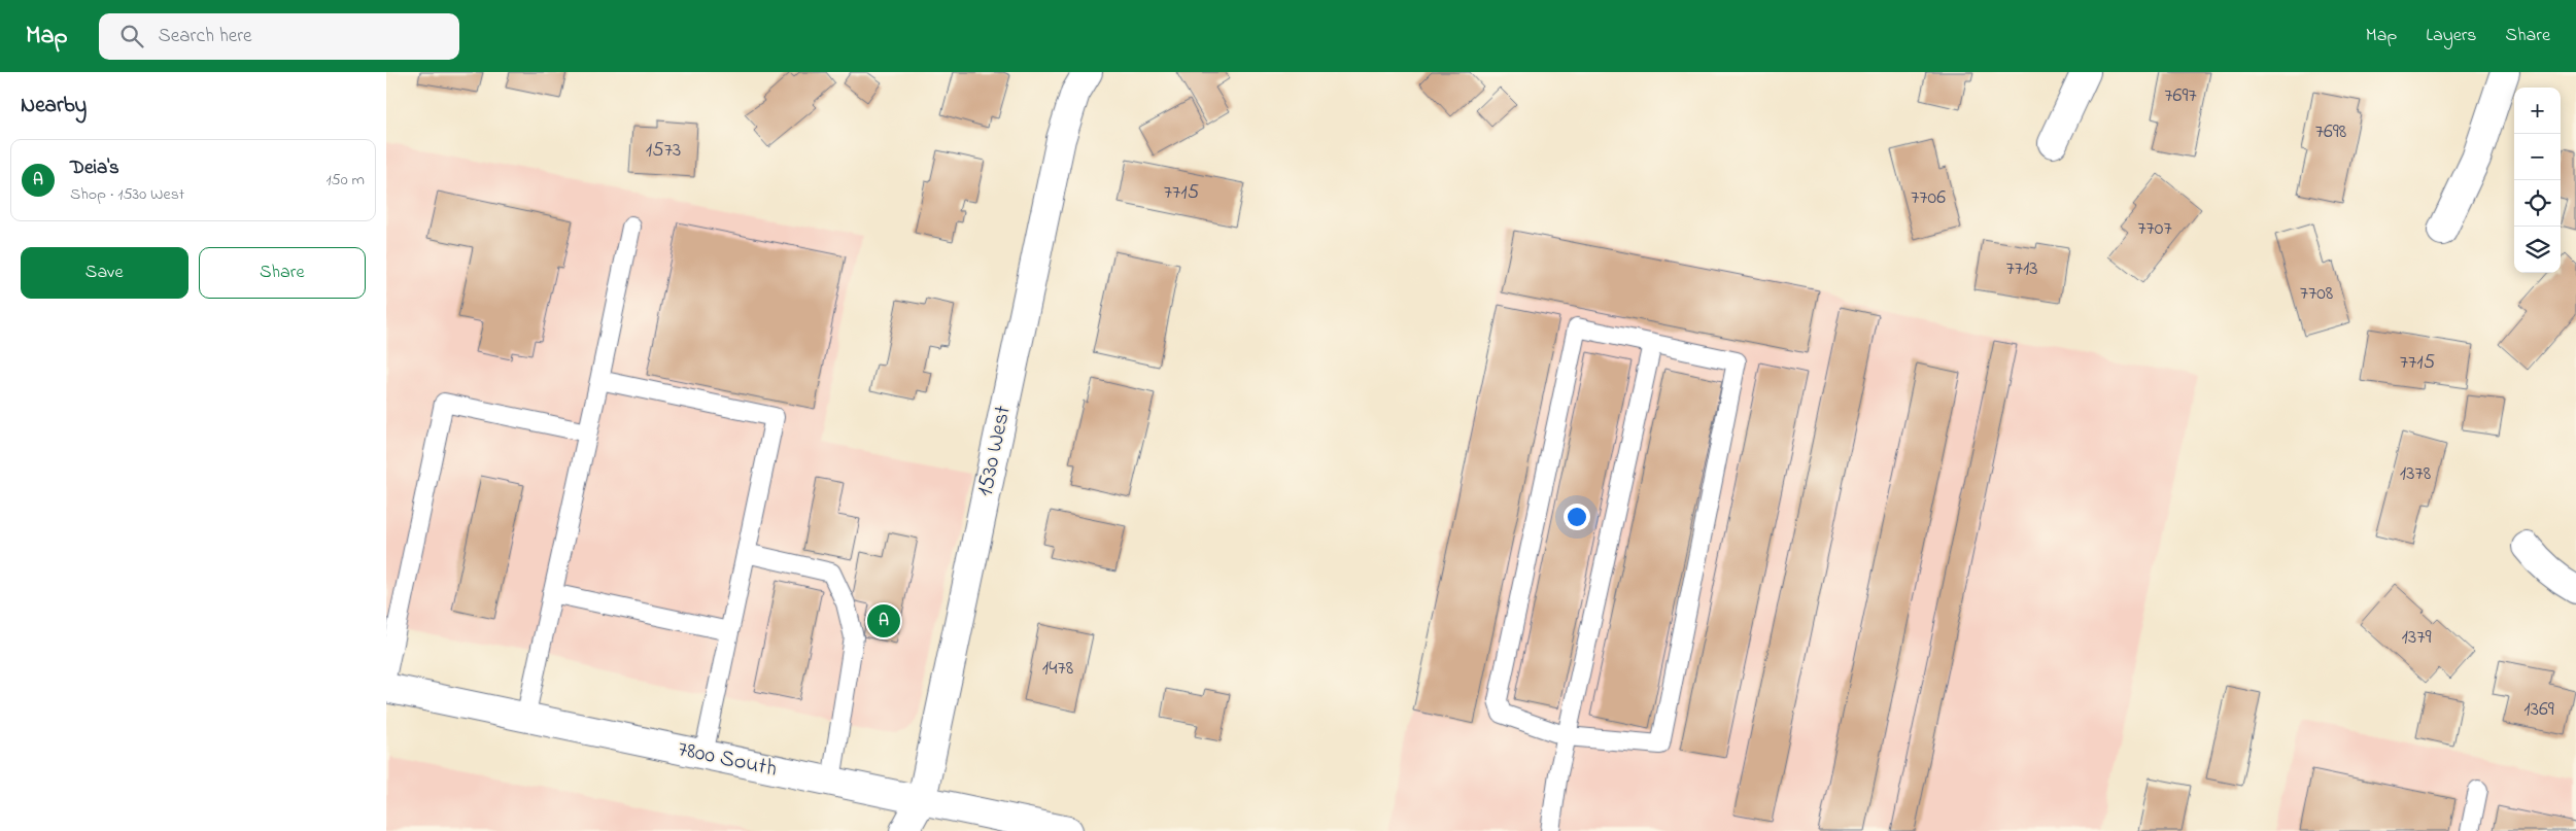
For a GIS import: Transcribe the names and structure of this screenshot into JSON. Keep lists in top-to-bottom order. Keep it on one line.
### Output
{"streets":{"street":["1530 West","7800 South"]},"crossings":[["1530 West","7800 South"]],"house_numbers":["7697","7698","1573","7715","7706","7707","7713","7708","7715","1378","1379","1478","1369"],"page":{"header":"Map","search":"Search here","nav":["Map","Layers","Share"],"heading":"Nearby","map_buttons":["+","−"],"list":[{"mark":"A","name":"Deia's","note":"Shop · 1530 West","value":"150 m"}],"buttons":["Save","Share"],"pins":"A"}}
